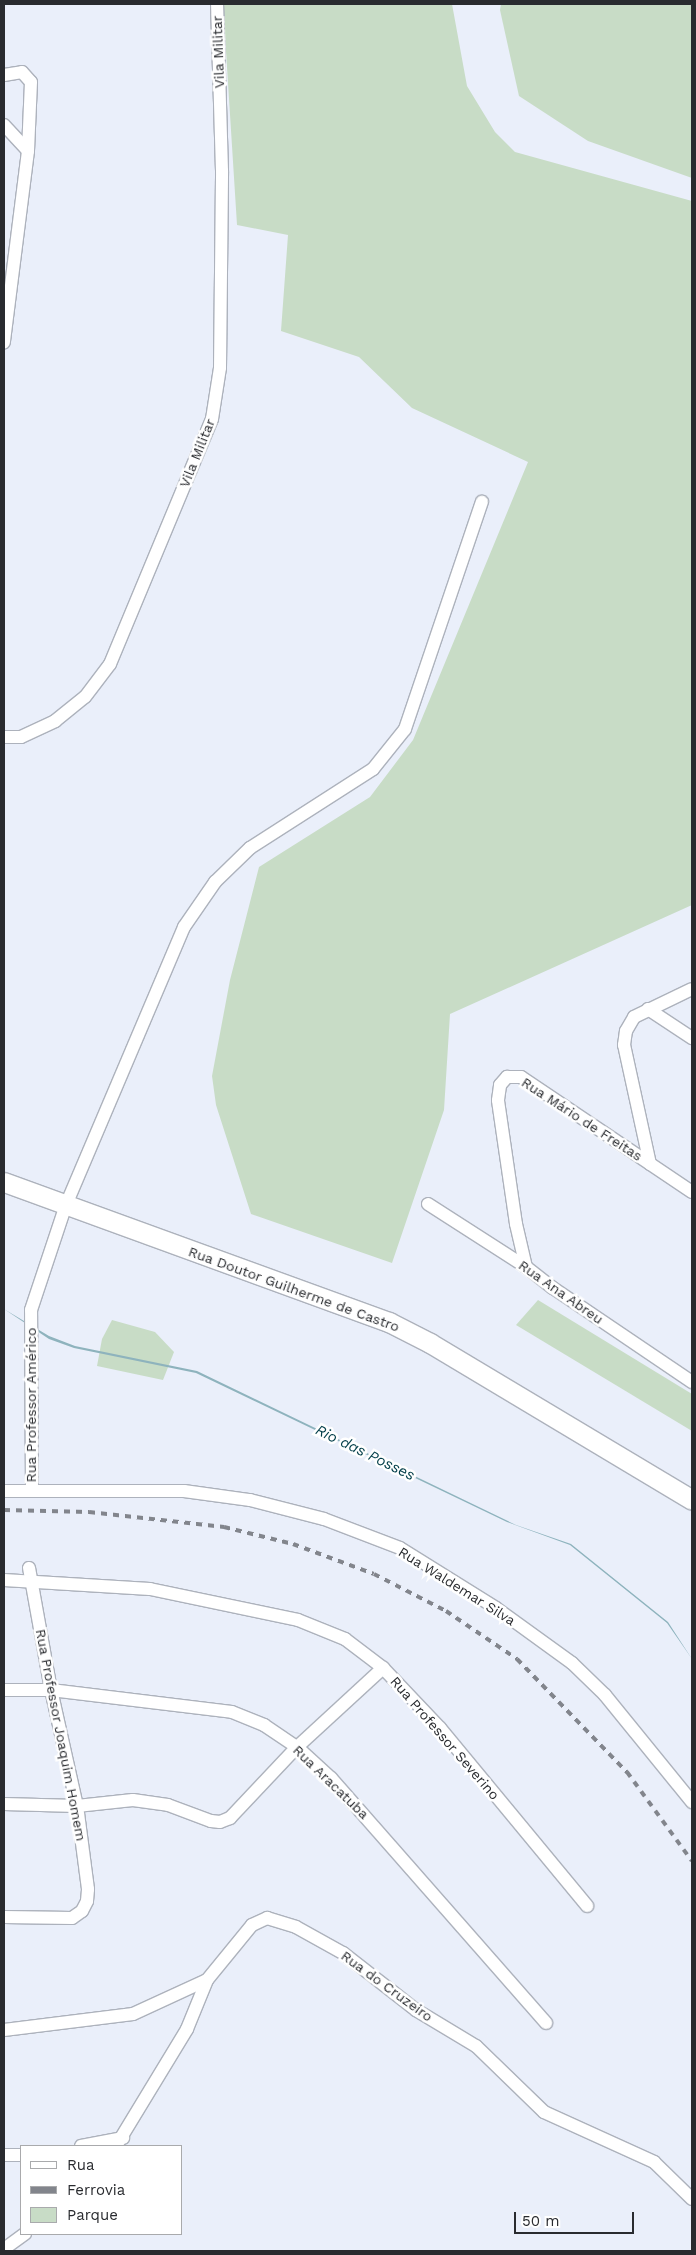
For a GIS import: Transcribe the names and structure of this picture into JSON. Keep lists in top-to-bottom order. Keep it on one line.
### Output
{"streets":{"main road":["Rua Doutor Guilherme de Castro"],"street":["Vila Militar","Rua Mário de Freitas","Rua Ana Abreu","Rua Professor Américo","Rua Waldemar Silva","Rua Professor Joaquim Homem","Rua Professor Severino","Rua Aracatuba","Rua do Cruzeiro"]},"crossings":[["Rua Mário de Freitas","Rua Ana Abreu"],["Rua Doutor Guilherme de Castro","Rua Professor Américo"],["Rua Professor Américo","Rua Waldemar Silva"],["Rua Professor Joaquim Homem","Rua Professor Severino"],["Rua Professor Joaquim Homem","Rua Aracatuba"]],"water":["Rio das Posses"],"legend":["Rua","Ferrovia","Parque"],"scale_bar":"50 m"}
